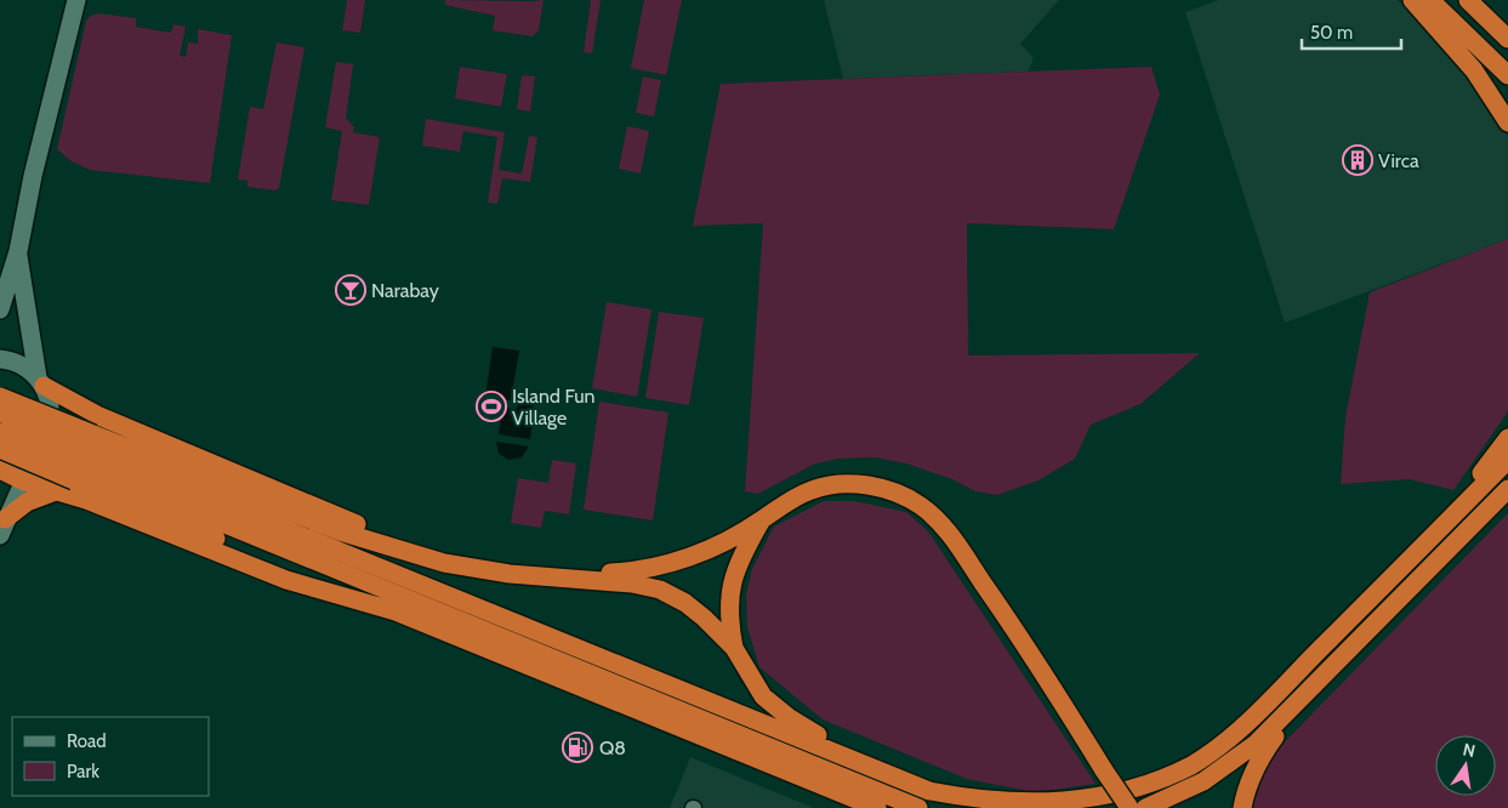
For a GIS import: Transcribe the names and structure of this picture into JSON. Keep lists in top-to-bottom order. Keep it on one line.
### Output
{"places":{"building":["Virca"],"bar":["Narabay"],"sports":["Island Fun Village"],"fuel station":["Q8"]},"legend":["Road","Park"],"scale_bar":"50 m","north":"top"}
